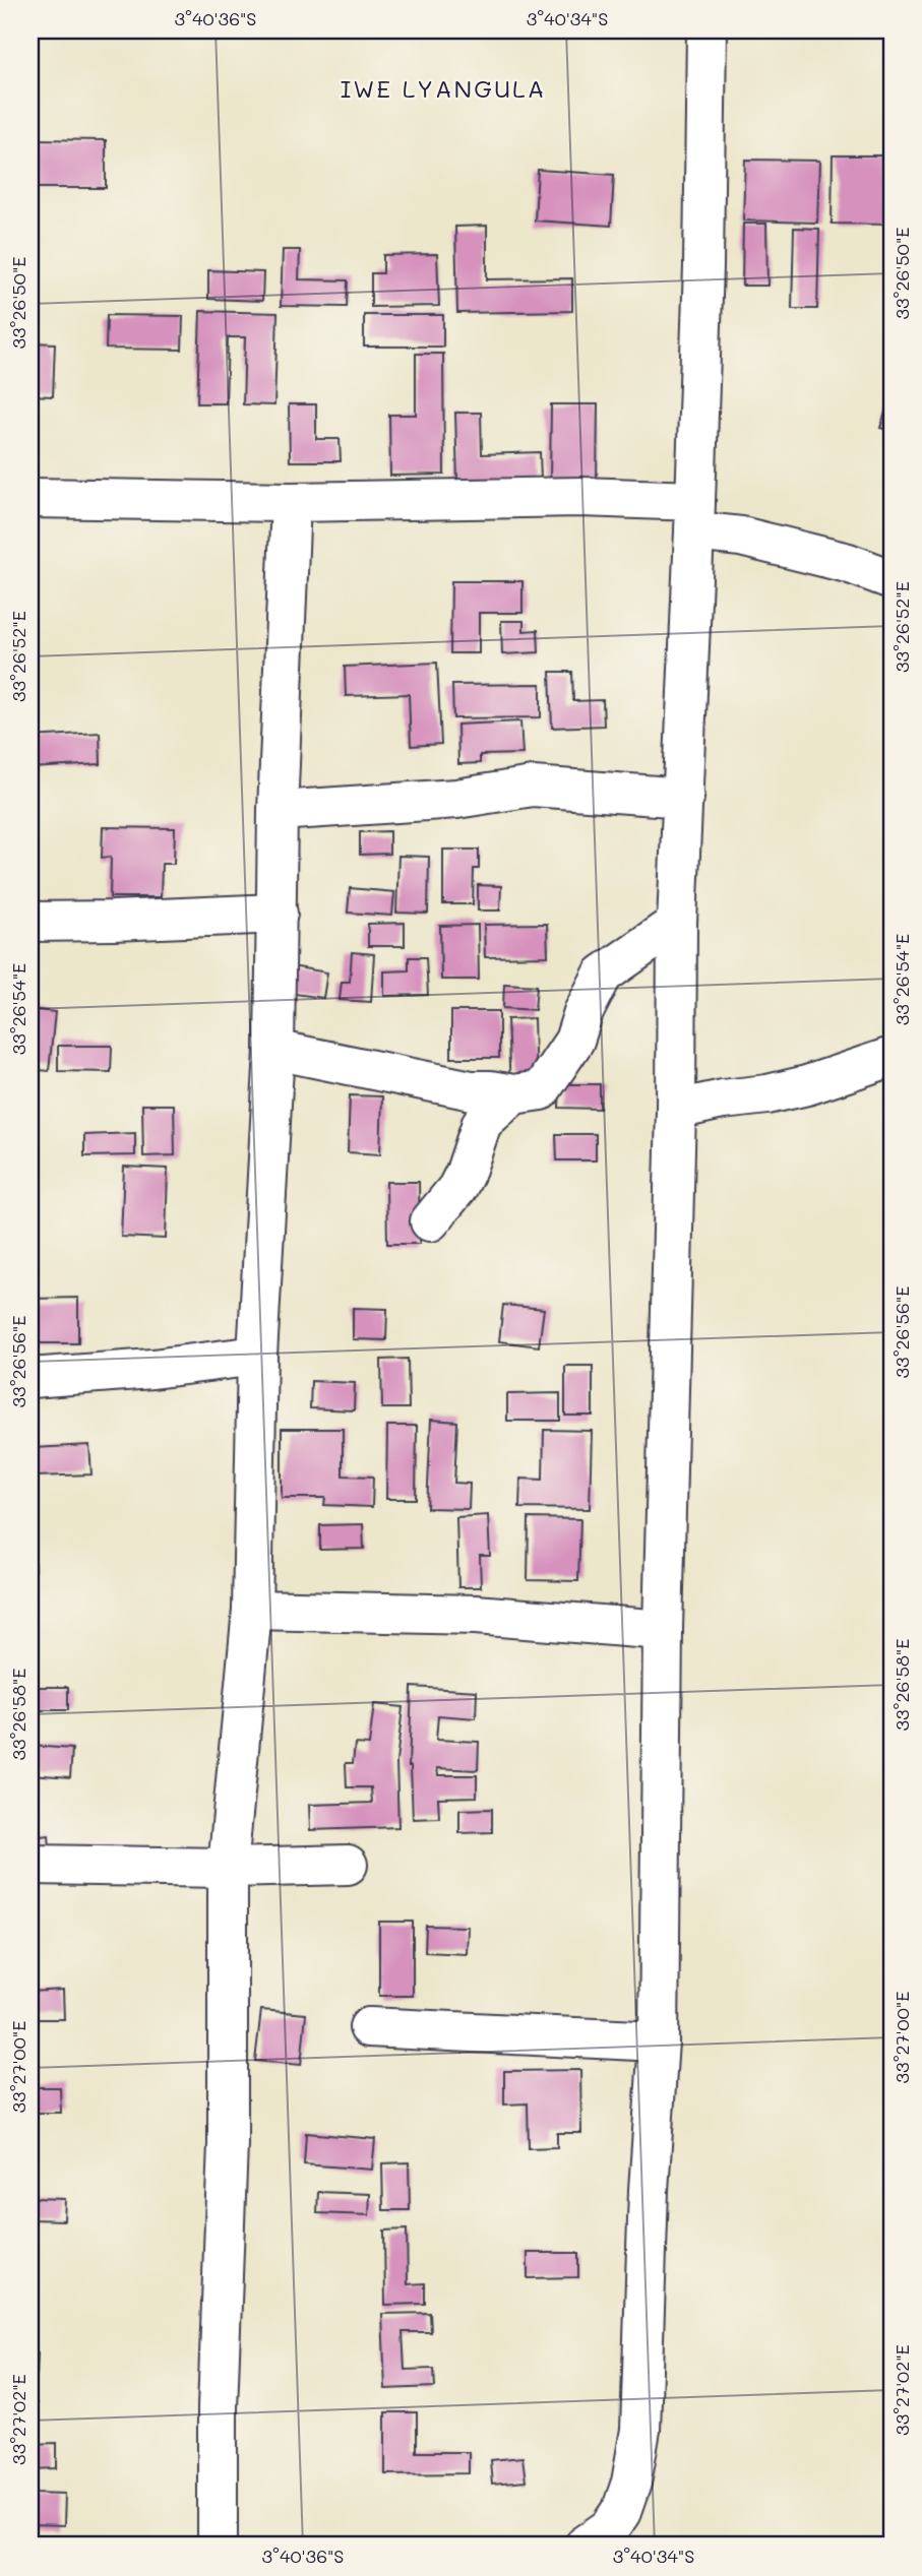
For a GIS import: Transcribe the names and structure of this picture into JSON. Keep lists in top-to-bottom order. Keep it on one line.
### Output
{"districts":["IWE LYANGULA"],"coordinates":["3°40'36\"S","3°40'34\"S","33°26'50\"E","33°26'52\"E","33°26'54\"E","33°26'56\"E","33°26'58\"E","33°27'00\"E","33°27'02\"E"]}
